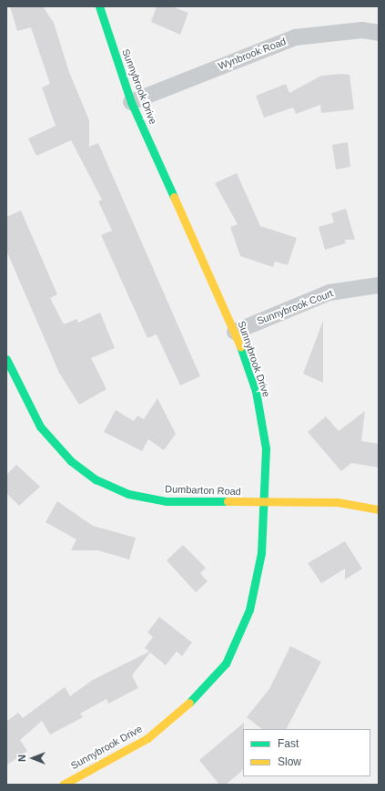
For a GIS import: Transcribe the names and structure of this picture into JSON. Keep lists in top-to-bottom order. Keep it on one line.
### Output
{"streets":{"street":["Wynbrook Road","Sunnybrook Drive","Sunnybrook Court","Dumbarton Road"]},"crossings":[["Wynbrook Road","Sunnybrook Drive"],["Sunnybrook Drive","Sunnybrook Court"],["Sunnybrook Drive","Dumbarton Road"]],"legend":["Fast","Slow"],"north":"left"}
